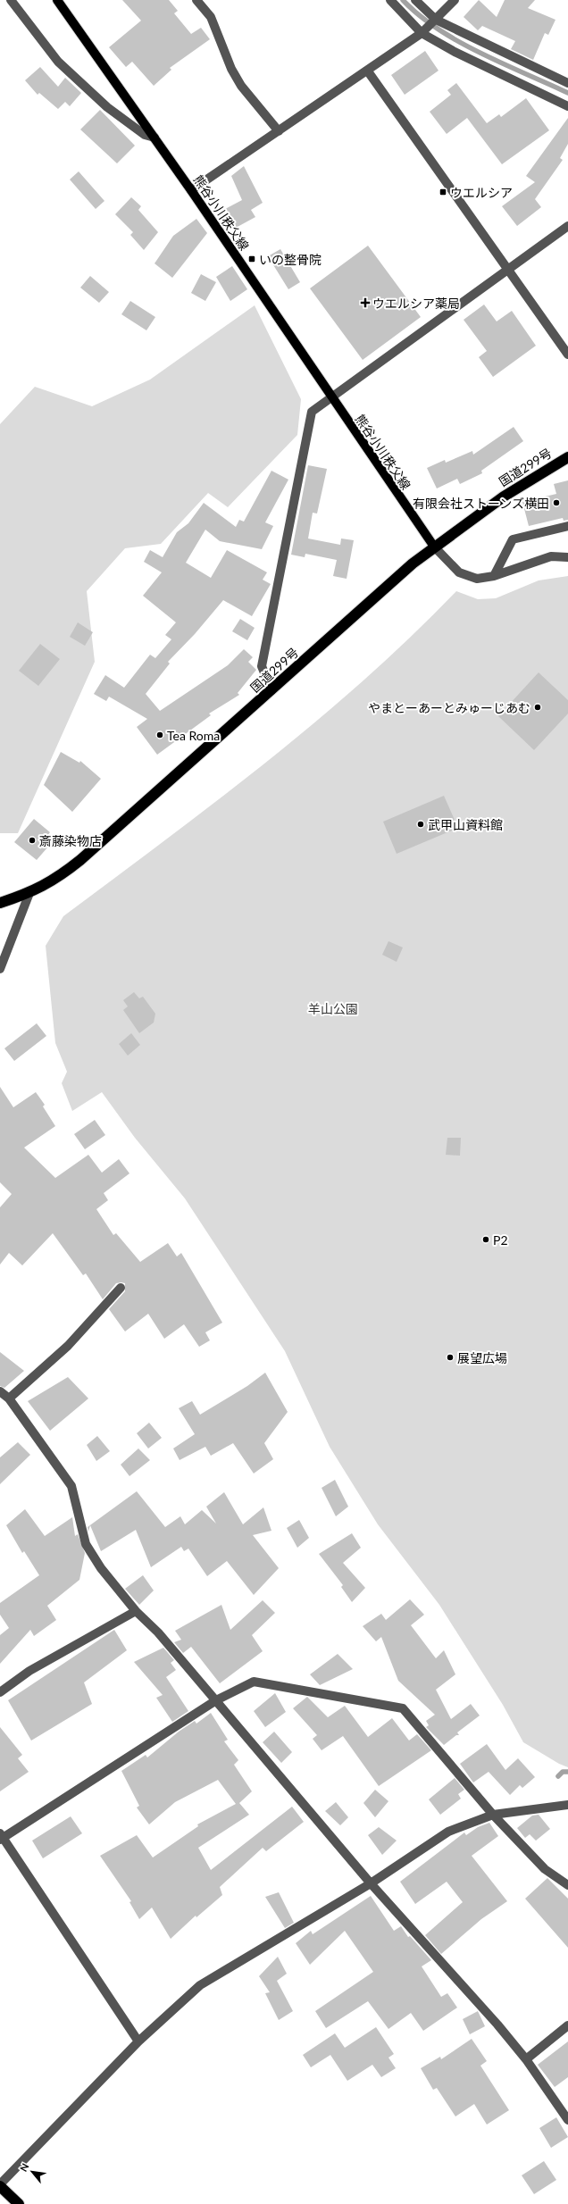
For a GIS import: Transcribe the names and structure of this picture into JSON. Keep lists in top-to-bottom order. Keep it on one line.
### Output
{"streets":{"highway":["国道299号"],"main road":["熊谷小川秩父線"]},"crossings":[["熊谷小川秩父線","国道299号"]],"parks":["羊山公園"],"places":{"transit":["ウエルシア","いの整骨院"],"health":["ウエルシア薬局"],"other":["有限会社ストーンズ横田","やまとーあーとみゅーじあむ","Tea Roma","武甲山資料館","斎藤染物店","P2","展望広場"]},"north":"top left"}
